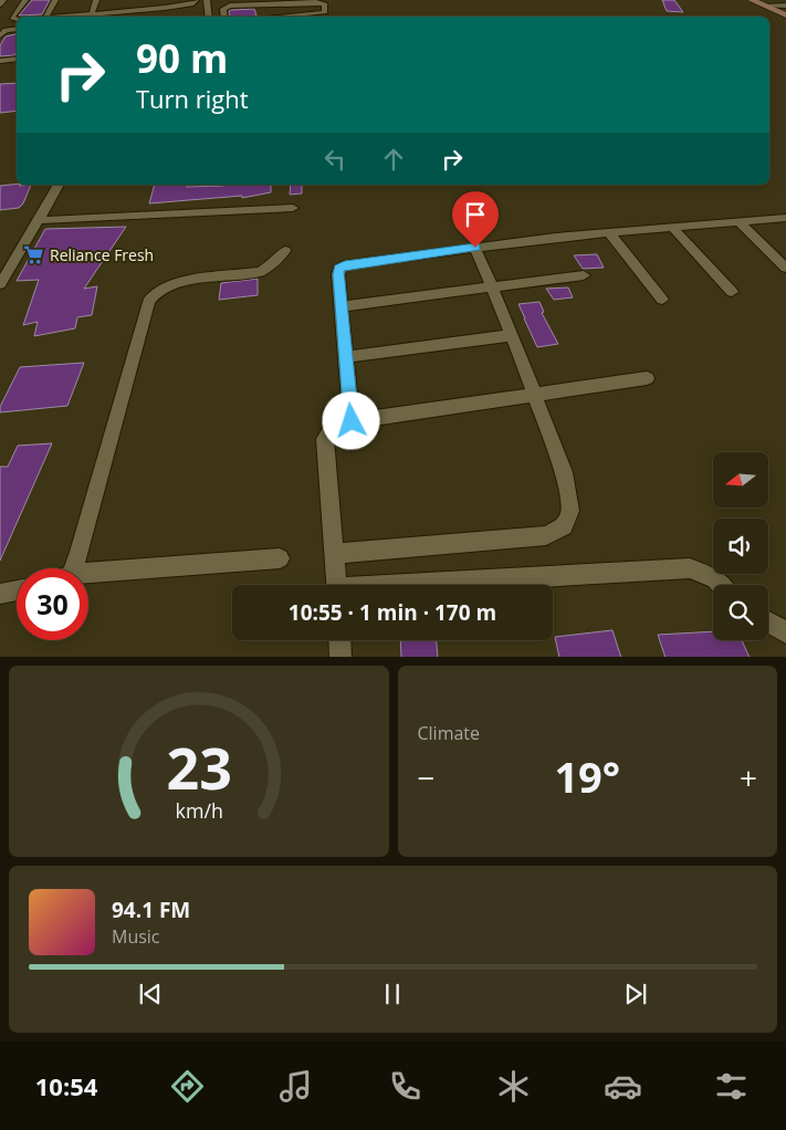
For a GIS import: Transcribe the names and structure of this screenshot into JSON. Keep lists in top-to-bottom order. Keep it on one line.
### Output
{"places":{"supermarket":["Reliance Fresh"]},"north":"left","page":{"turn":["90 m","Turn right"],"limit":"30","trip":"10:55 · 1 min · 170 m","tile":"Climate","heat":["−","19°","+"],"song":["94.1 FM","Music"],"tabs":"10:54","gauge":["23","km/h"]}}
